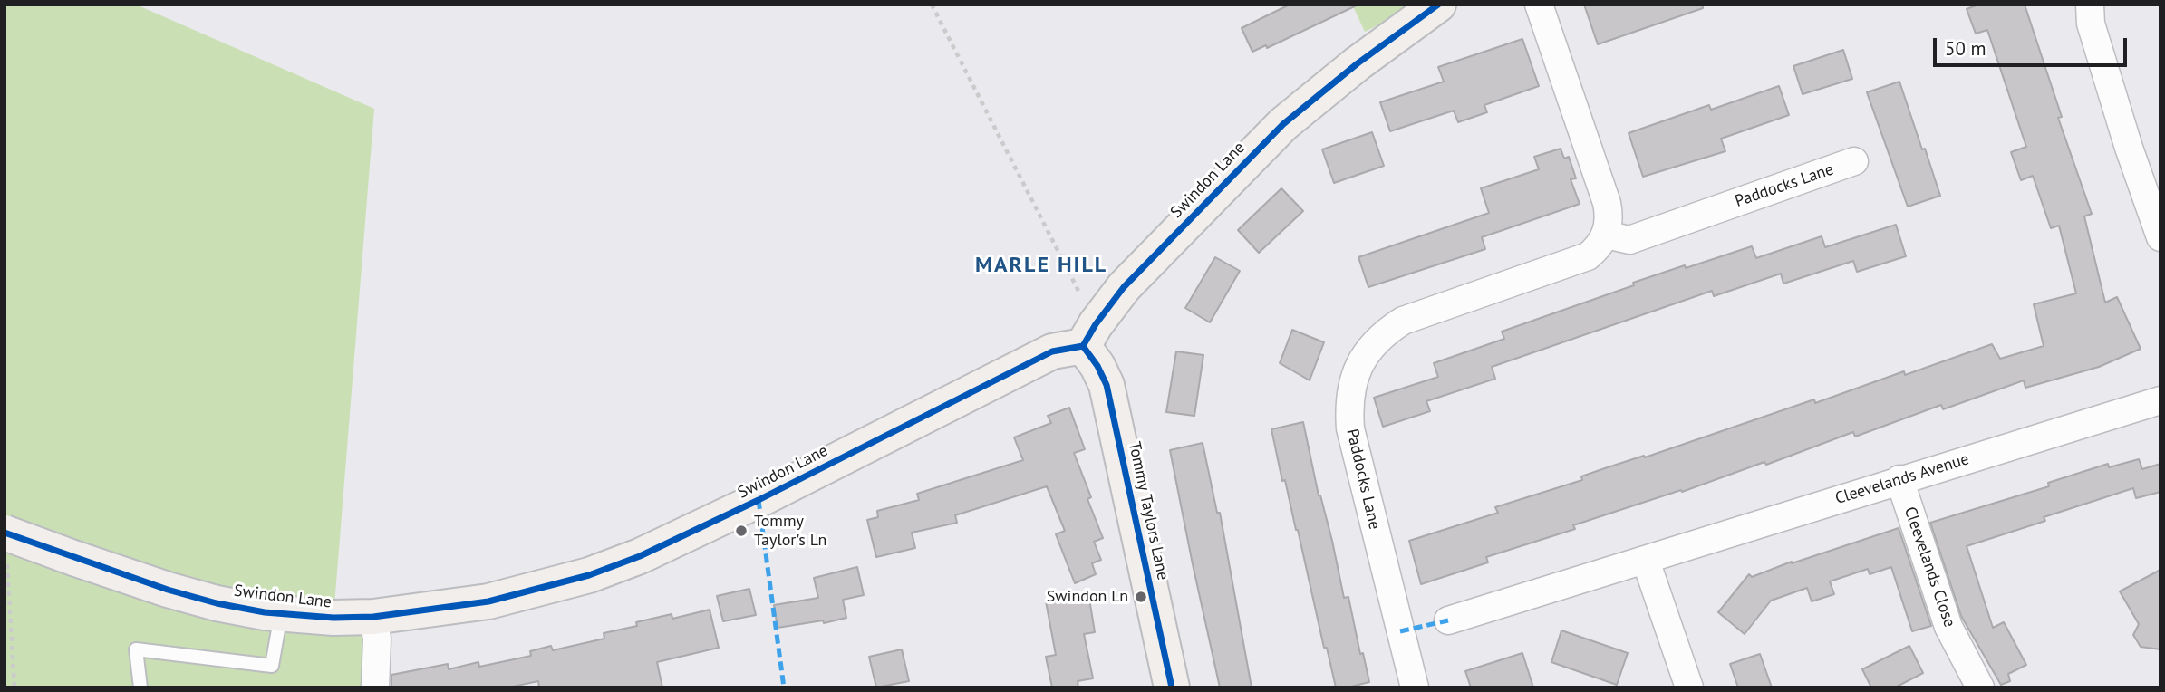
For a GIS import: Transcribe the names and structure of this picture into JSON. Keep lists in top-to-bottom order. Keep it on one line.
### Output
{"streets":{"street":["Swindon Lane","Paddocks Lane","Cleevelands Avenue","Tommy Taylors Lane","Cleevelands Close"]},"crossings":[["Swindon Lane","Tommy Taylors Lane"],["Cleevelands Avenue","Cleevelands Close"]],"districts":["MARLE HILL"],"places":["Tommy Taylor's Ln","Swindon Ln"],"scale_bar":"50 m"}
